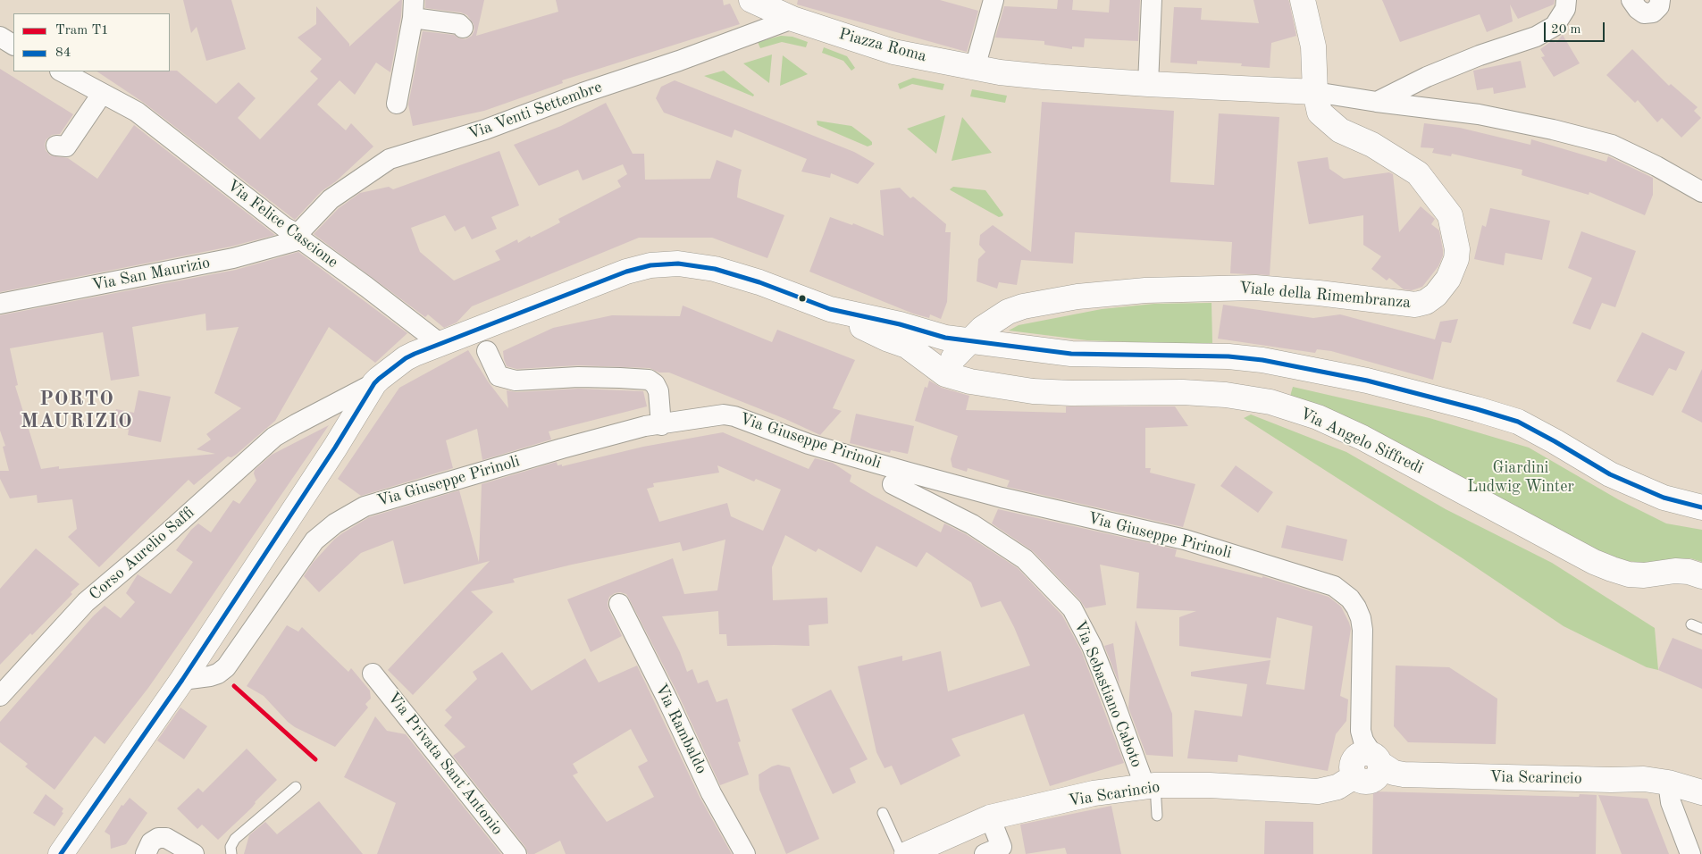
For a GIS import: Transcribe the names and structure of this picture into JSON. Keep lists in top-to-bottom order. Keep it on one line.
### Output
{"streets":{"main road":["Piazza Roma","Viale della Rimembranza","Via Angelo Siffredi","Via Scarincio"],"street":["Via Venti Settembre","Via Felice Cascione","Via San Maurizio","Via Giuseppe Pirinoli","Corso Aurelio Saffi","Via Sebastiano Caboto","Via Rambaldo","Via Privata Sant'Antonio"]},"crossings":[["Piazza Roma","Via Venti Settembre"],["Via Venti Settembre","Via Felice Cascione"],["Via Venti Settembre","Via San Maurizio"],["Via Felice Cascione","Via San Maurizio"],["Viale della Rimembranza","Via Angelo Siffredi"],["Via Giuseppe Pirinoli","Via Scarincio"],["Via Sebastiano Caboto","Via Scarincio"]],"districts":["PORTO MAURIZIO"],"parks":["Giardini Ludwig Winter"],"lines":["transit line 84","tram line T1"],"legend":["Tram T1","84"],"scale_bar":"20 m"}
